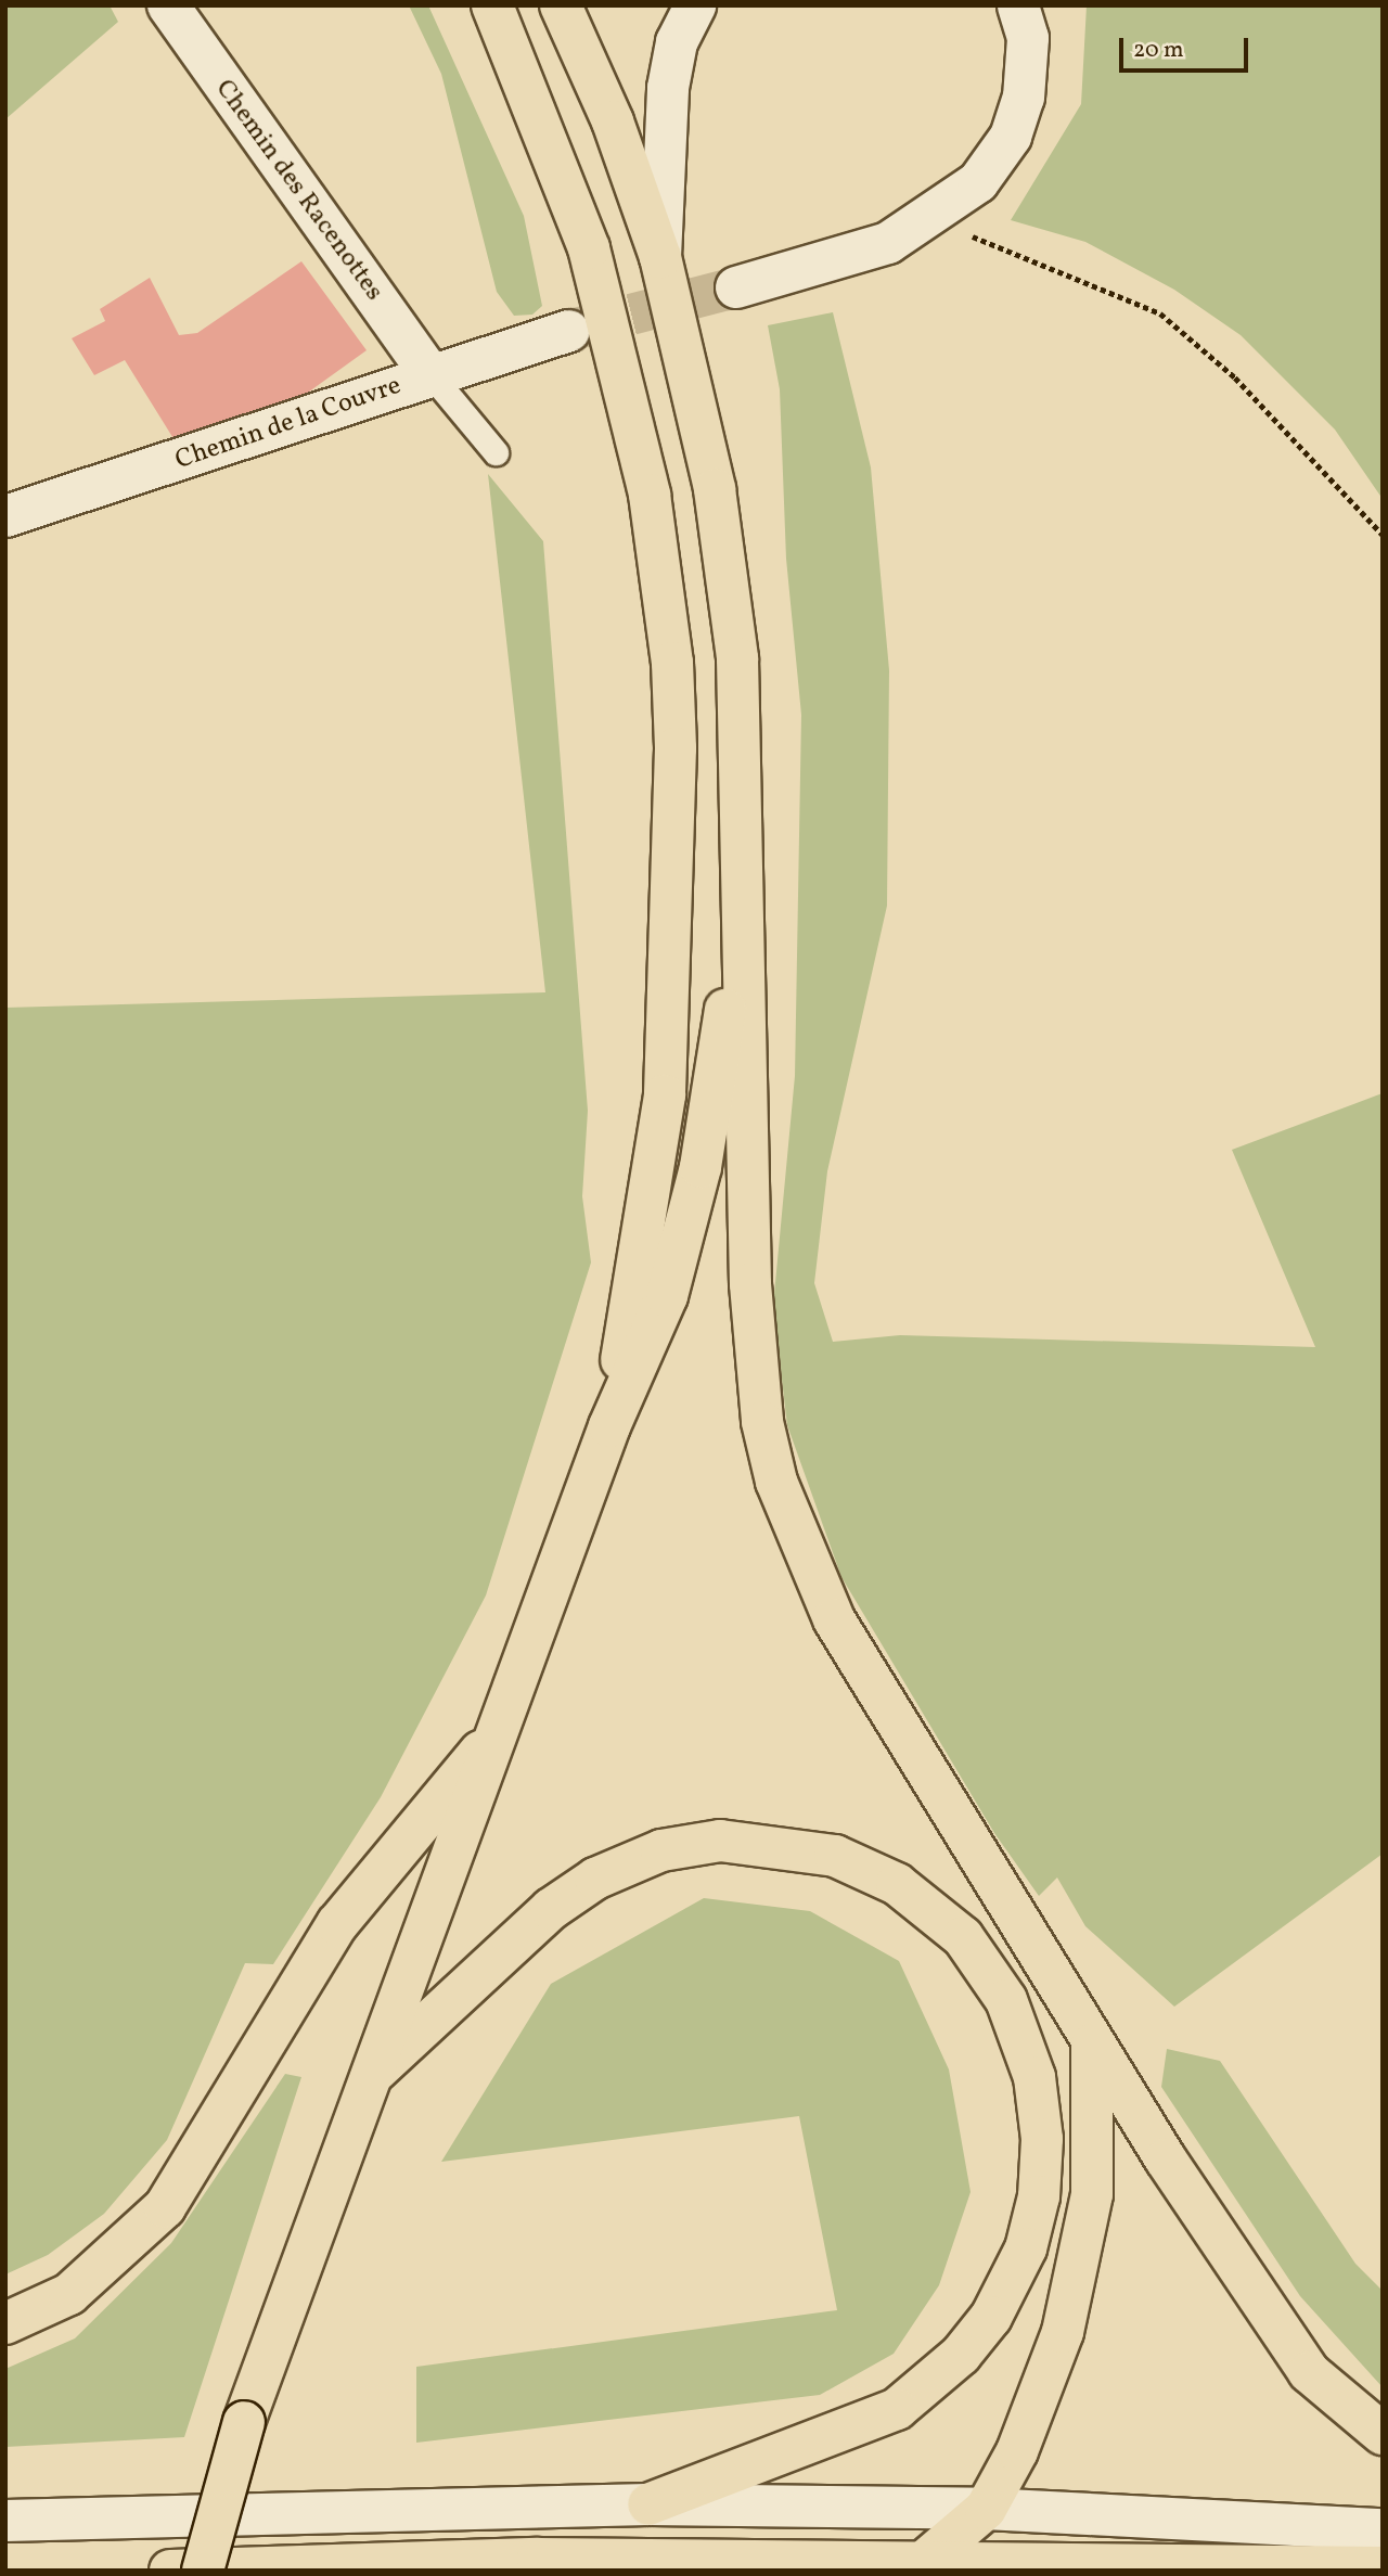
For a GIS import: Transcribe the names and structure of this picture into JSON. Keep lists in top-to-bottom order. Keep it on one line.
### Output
{"streets":{"street":["Chemin des Racenottes","Chemin de la Couvre"]},"crossings":[["Chemin des Racenottes","Chemin de la Couvre"]],"scale_bar":"20 m"}
